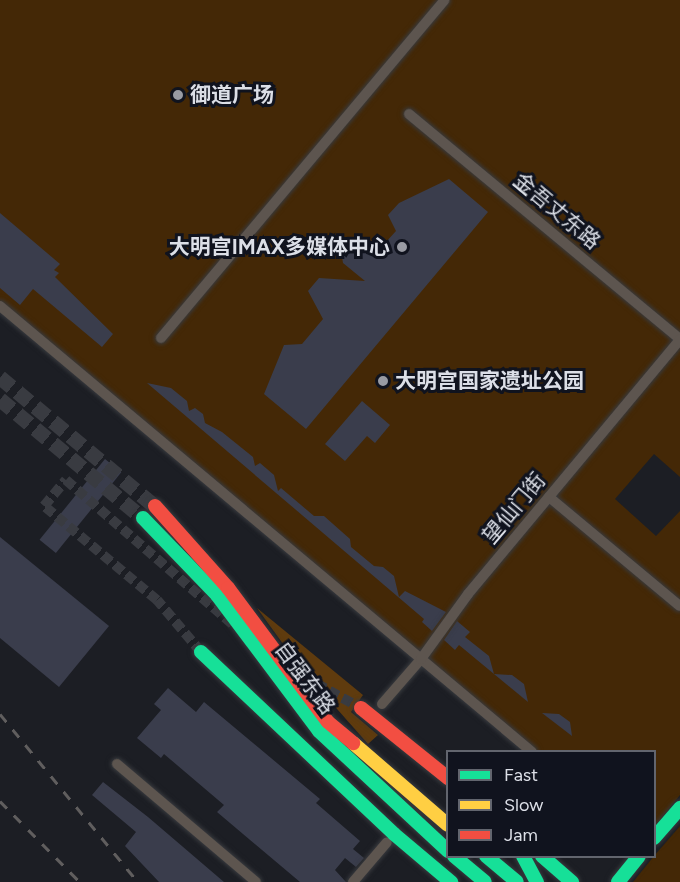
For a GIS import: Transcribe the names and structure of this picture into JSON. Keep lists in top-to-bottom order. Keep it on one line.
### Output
{"streets":{"main road":["自强东路"],"street":["金吾丈东路","望仙门街"]},"crossings":[["金吾丈东路","望仙门街"]],"places":["御道广场","大明宫IMAX多媒体中心","大明宫国家遗址公园"],"legend":["Fast","Slow","Jam"]}
